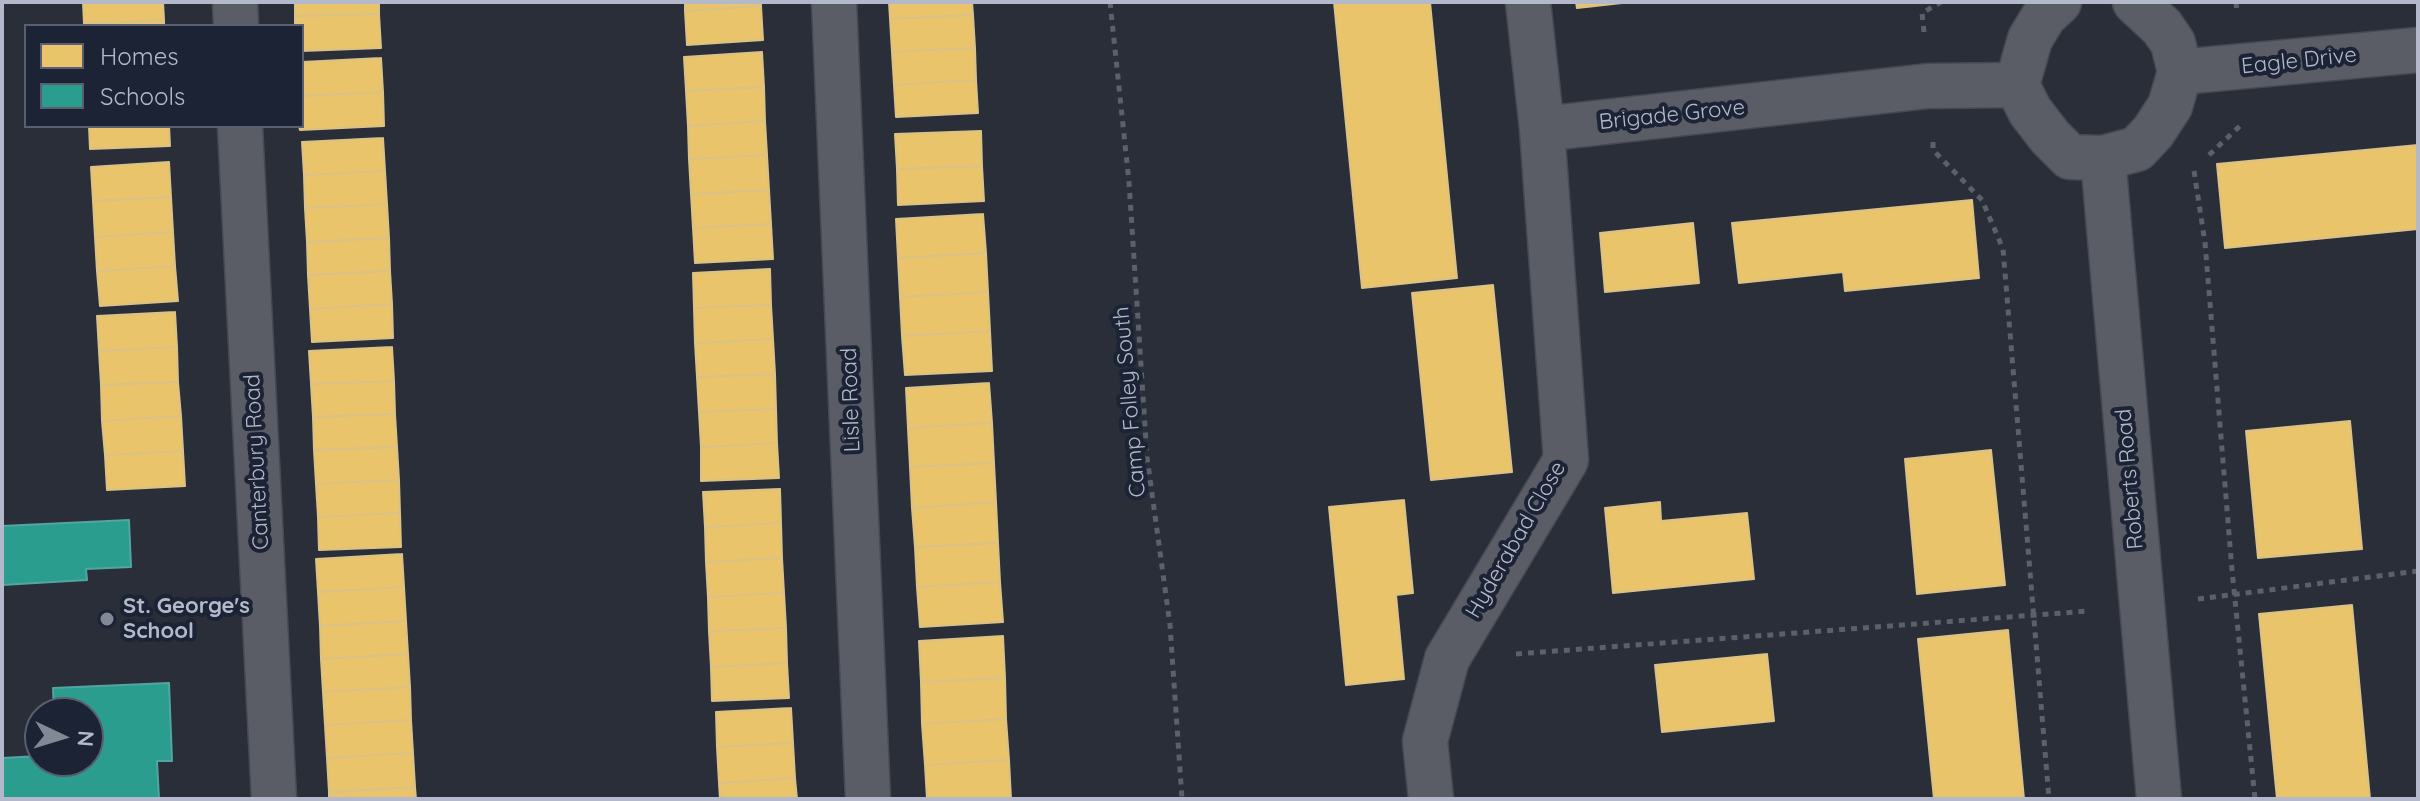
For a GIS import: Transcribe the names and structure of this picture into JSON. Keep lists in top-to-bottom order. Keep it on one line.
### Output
{"streets":{"street":["Eagle Drive","Brigade Grove","Lisle Road","Canterbury Road","Roberts Road","Hyderabad Close"],"path":["Camp Folley South"]},"crossings":[["Brigade Grove","Hyderabad Close"]],"places":["St. George's School"],"legend":["Homes","Schools"],"north":"right"}
